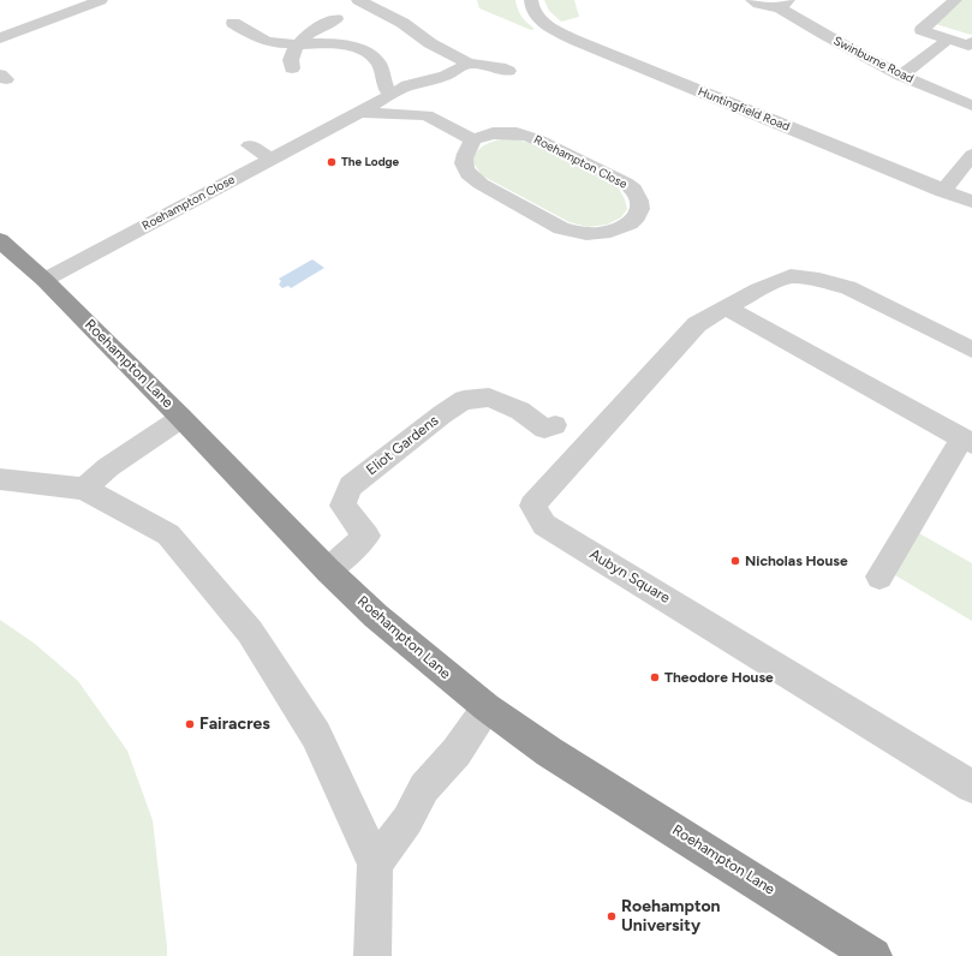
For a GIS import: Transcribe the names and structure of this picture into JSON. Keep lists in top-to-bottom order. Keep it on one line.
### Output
{"streets":{"highway":["Roehampton Lane"],"street":["Swinburne Road","Huntingfield Road","Roehampton Close","Eliot Gardens","Aubyn Square"]},"crossings":[["Roehampton Close","Roehampton Lane"],["Roehampton Lane","Eliot Gardens"]],"places":["The Lodge","Nicholas House","Theodore House","Fairacres","Roehampton University"]}
